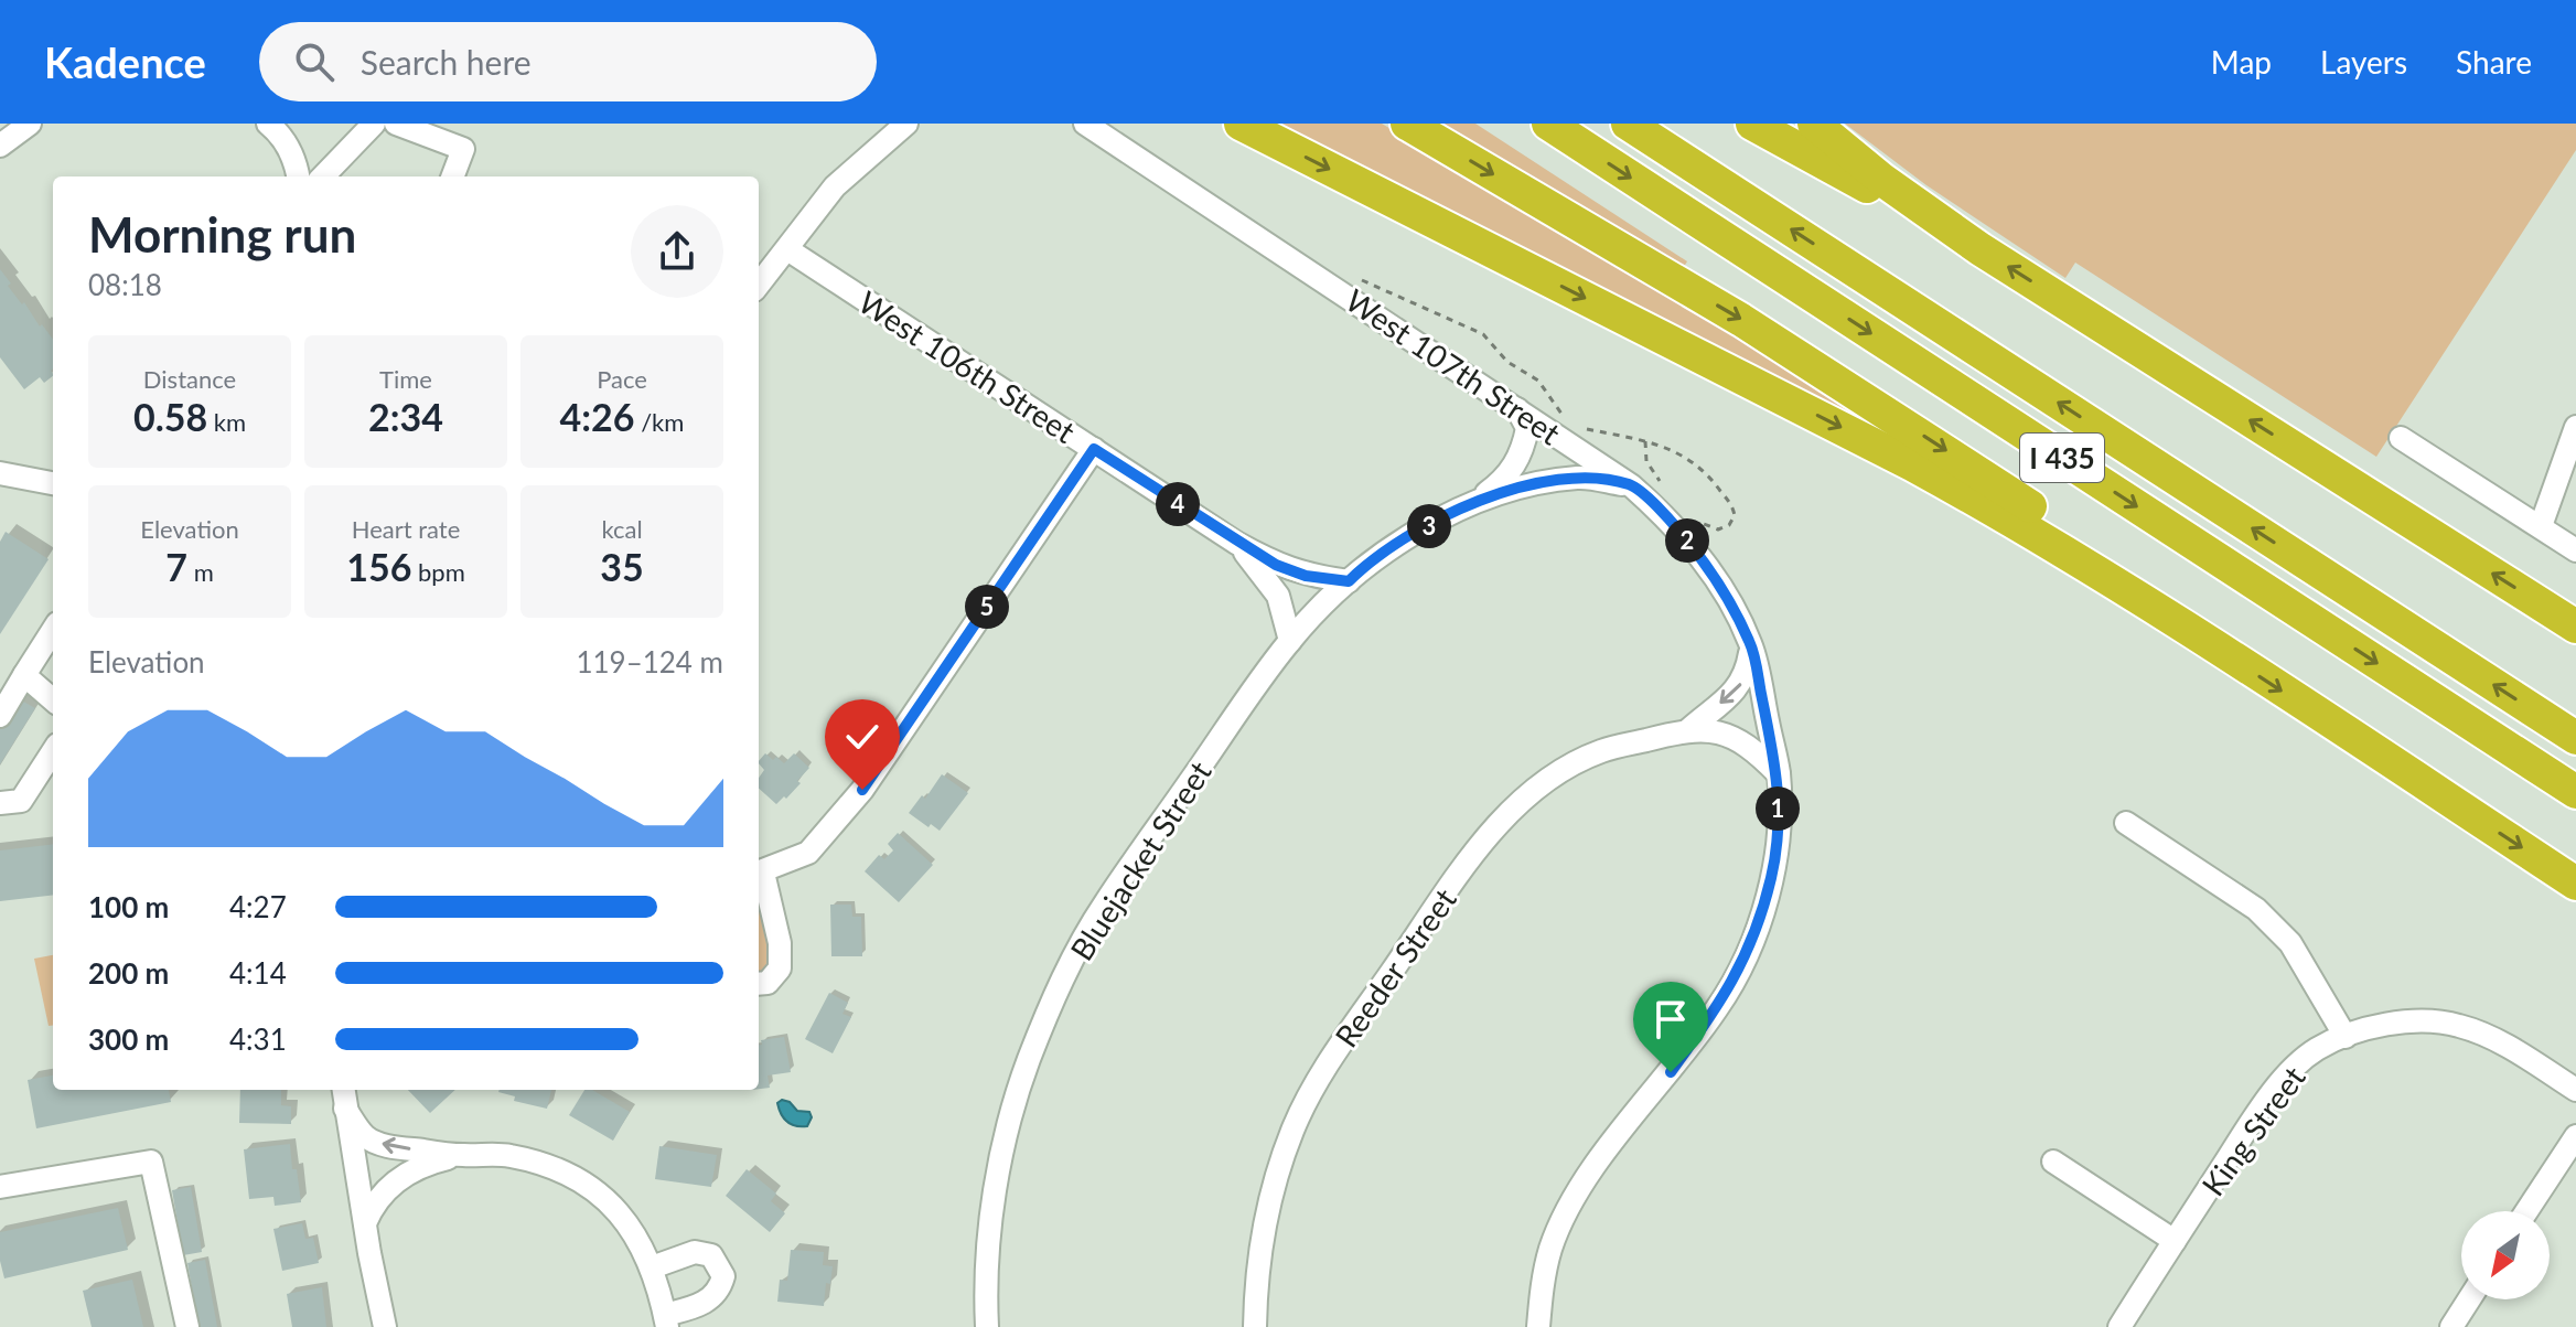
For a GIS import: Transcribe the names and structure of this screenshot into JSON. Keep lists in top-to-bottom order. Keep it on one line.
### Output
{"streets":{"highway":["I 435"],"street":["West 106th Street","West 107th Street","Bluejacket Street","Reeder Street","King Street"]},"crossings":[["West 106th Street","Bluejacket Street"],["West 107th Street","Bluejacket Street"],["West 107th Street","Reeder Street"]],"north":"bottom left","page":{"header":"Kadence","search":"Search here","nav":["Map","Layers","Share"],"heading":["Morning run","08:18"],"stats":[["Distance","0.58 km"],["Time","2:34"],["Pace","4:26 /km"],["Elevation","7 m"],["Heart rate","156 bpm"],["kcal","35"]],"pins":["4","3","2","5","1"],"chart":["Elevation","119–124 m"],"list":[{"name":"100 m","note":"4:27"},{"name":"200 m","note":"4:14"},{"name":"300 m","note":"4:31"}]}}
